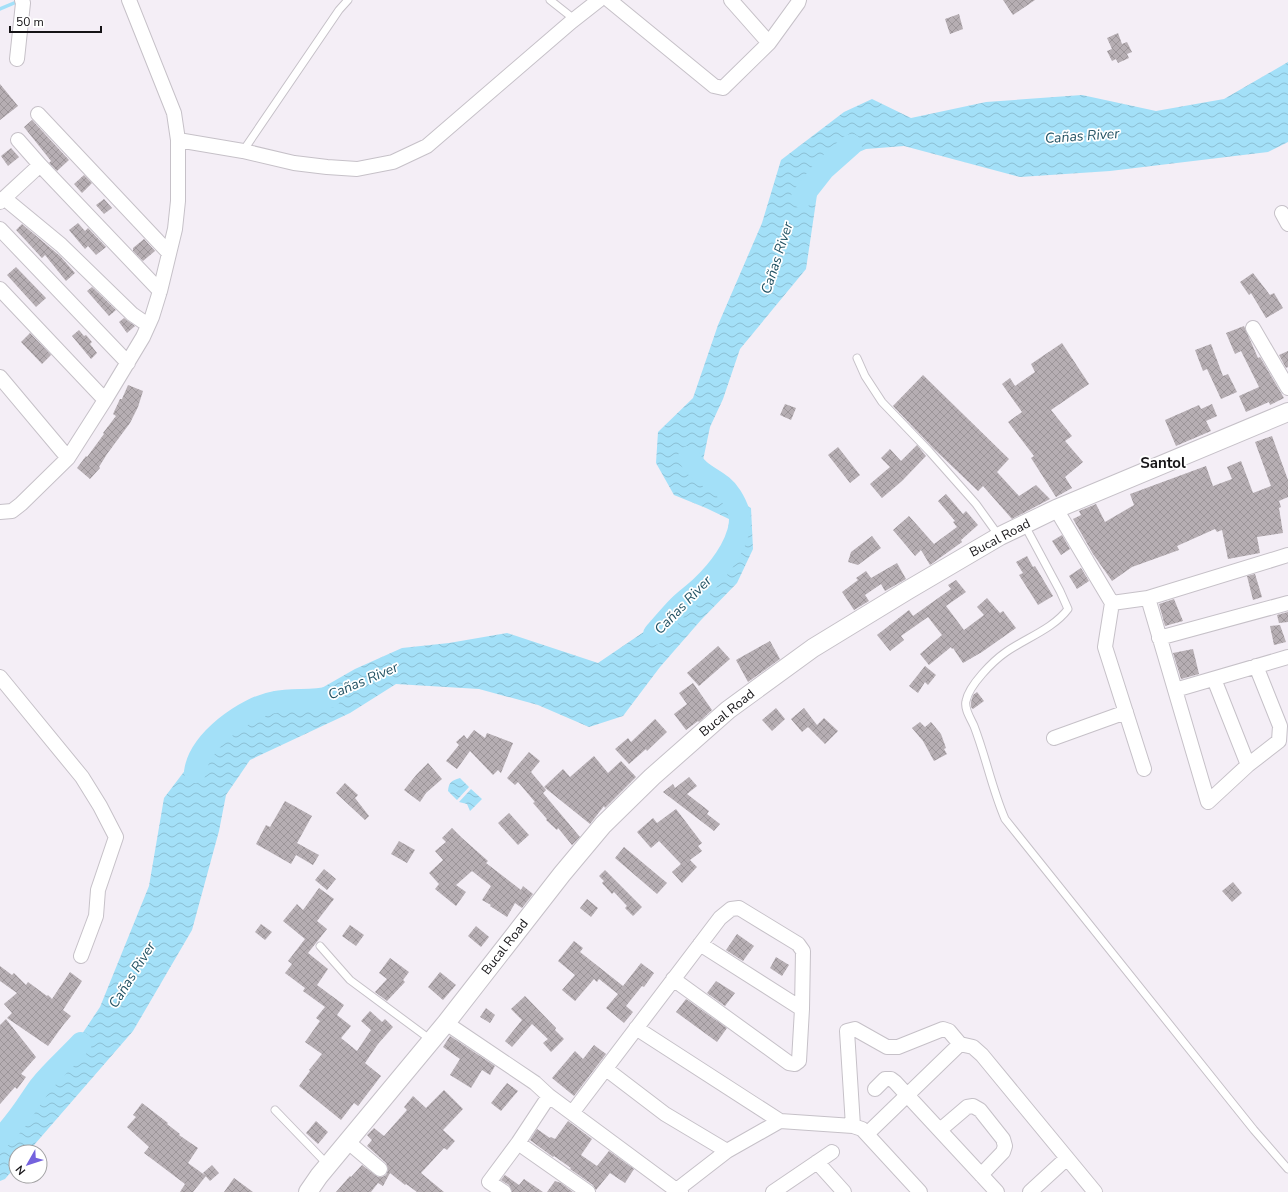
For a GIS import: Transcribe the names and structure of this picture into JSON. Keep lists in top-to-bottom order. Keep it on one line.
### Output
{"streets":{"street":["Bucal Road"]},"districts":["Santol"],"water":["Cañas River"],"scale_bar":"50 m","north":"bottom left"}
